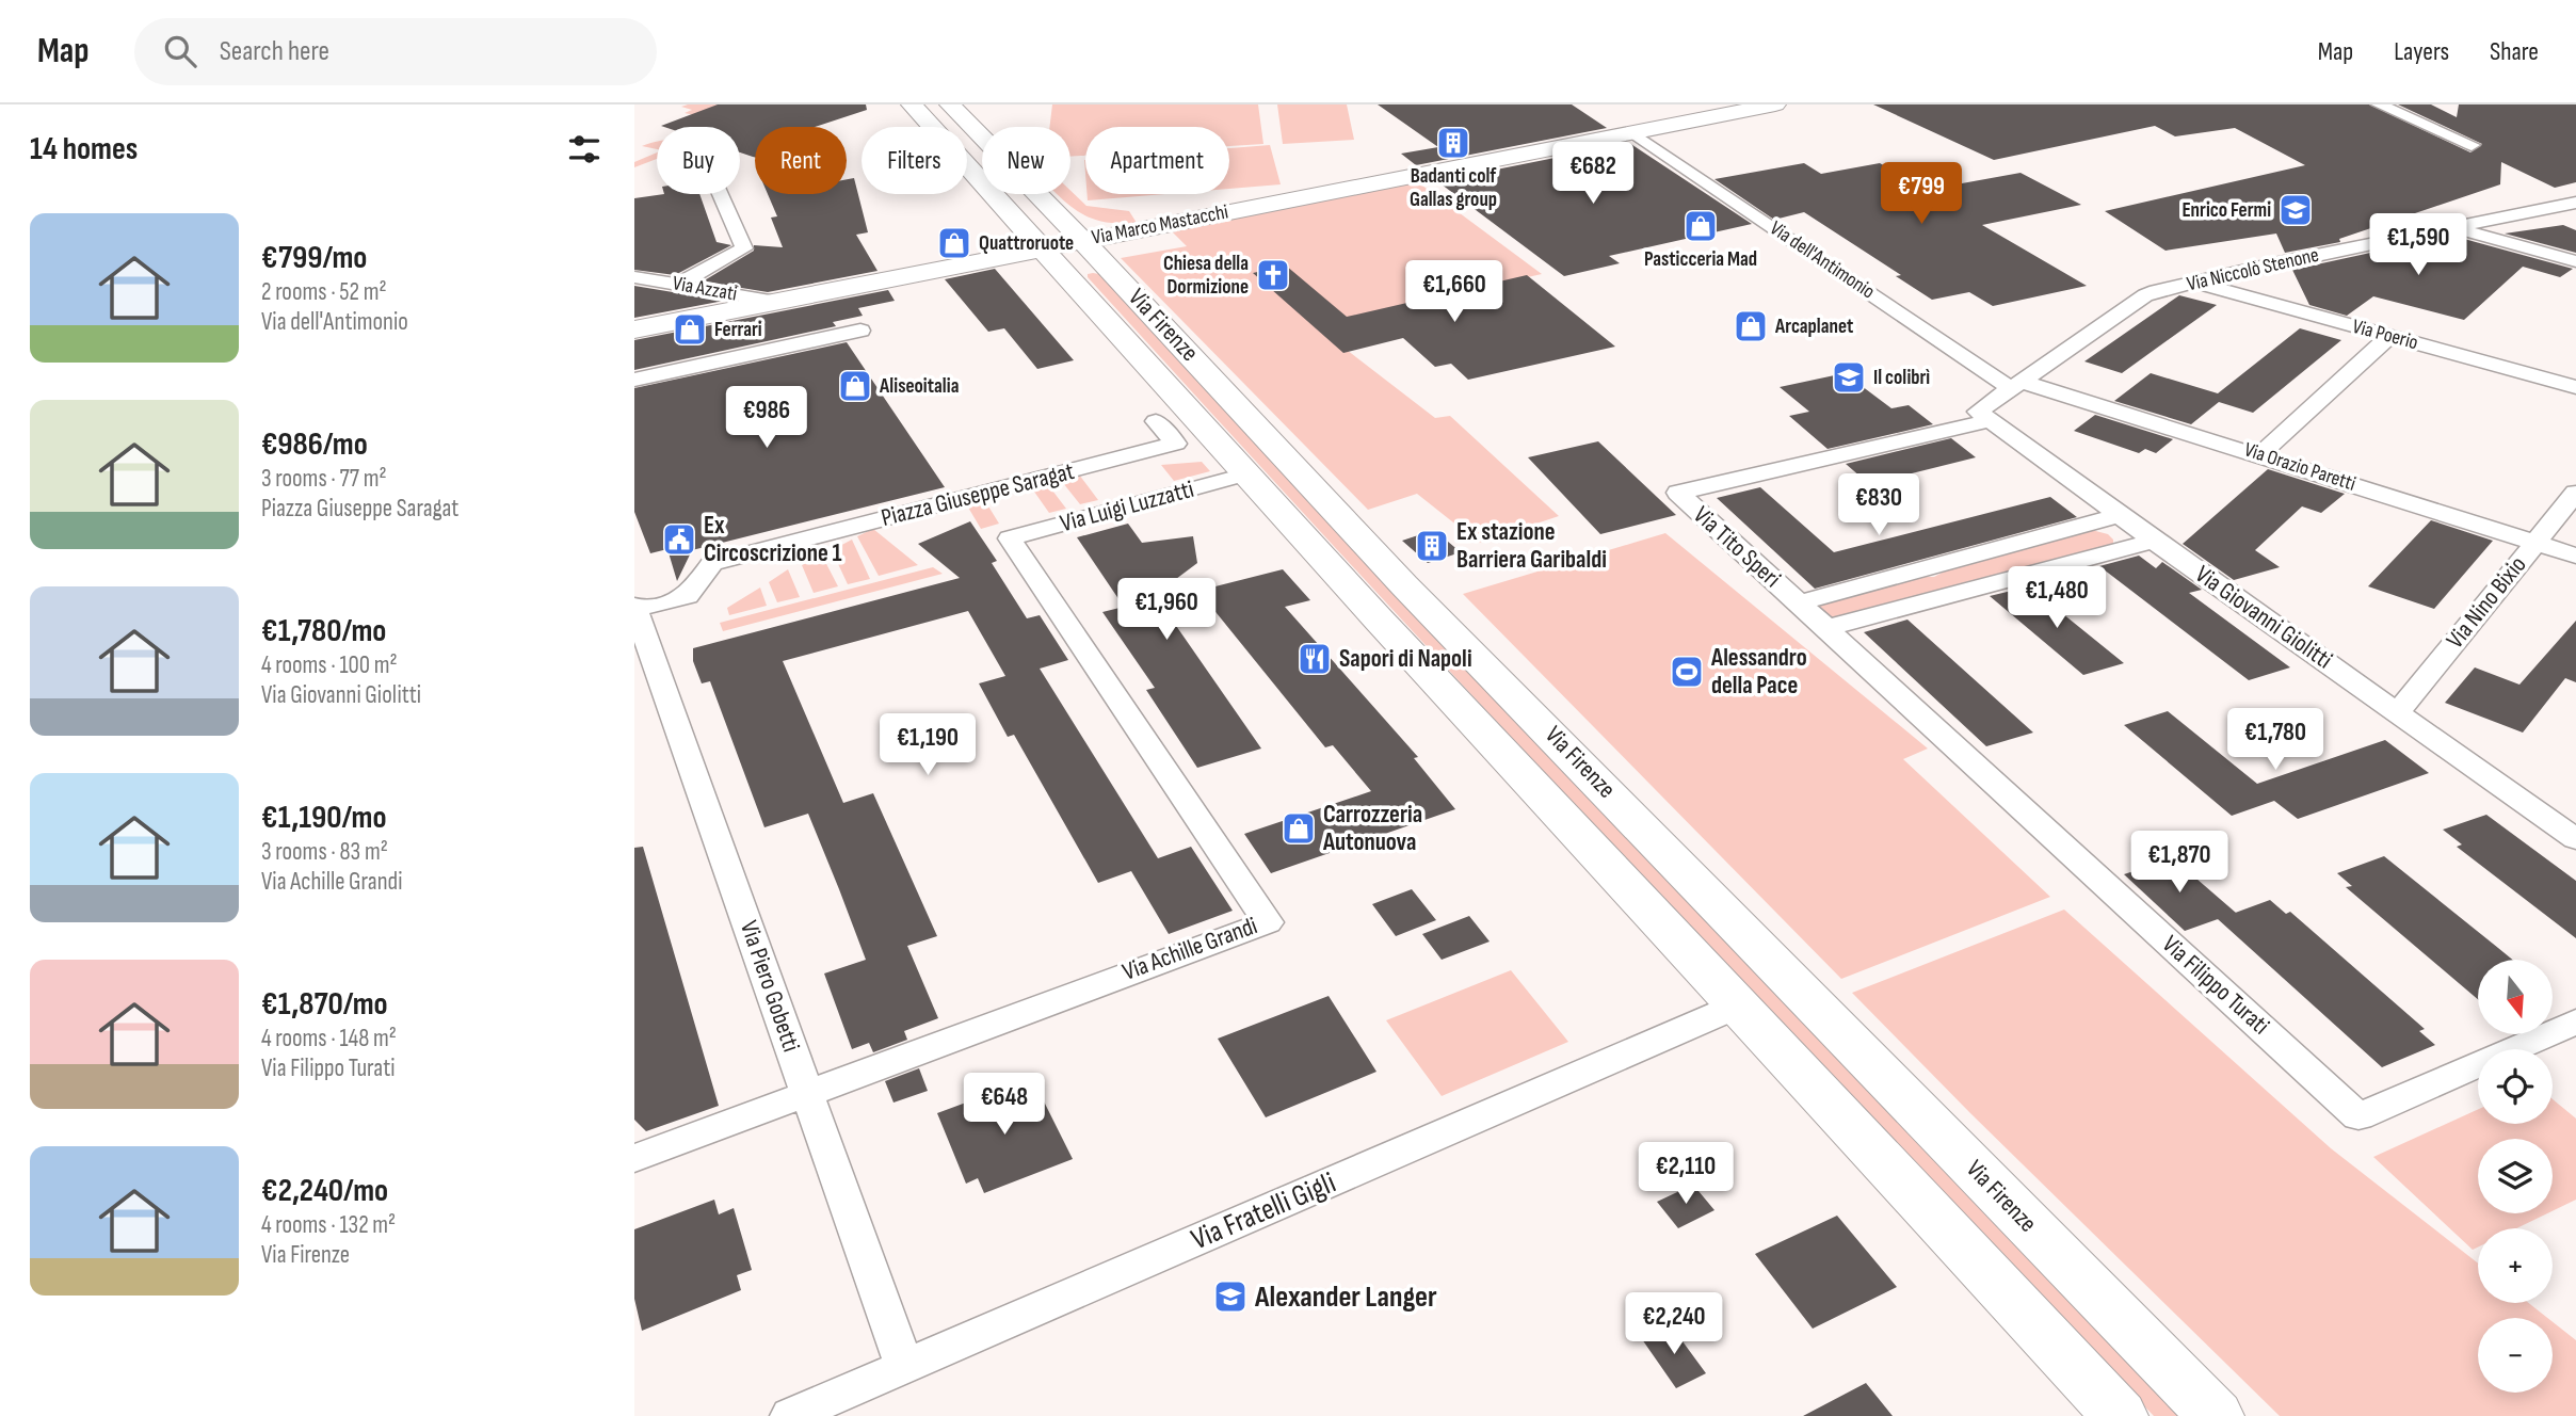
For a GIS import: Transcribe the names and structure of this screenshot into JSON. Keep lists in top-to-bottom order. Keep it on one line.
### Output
{"streets":{"main road":["Via Marco Mastacchi","Via Firenze"],"street":["Via dell'Antimonio","Via Niccolò Stenone","Via Azzati","Via Poerio","Via Orazio Paretti","Piazza Giuseppe Saragat","Via Luigi Luzzatti","Via Tito Speri","Via Nino Bixio","Via Giovanni Giolitti","Via Achille Grandi","Via Filippo Turati","Via Piero Gobetti","Via Fratelli Gigli"]},"crossings":[["Via Marco Mastacchi","Via dell'Antimonio"],["Via Marco Mastacchi","Via Azzati"],["Via Marco Mastacchi","Via Firenze"],["Via dell'Antimonio","Via Niccolò Stenone"],["Via dell'Antimonio","Via Orazio Paretti"],["Via Niccolò Stenone","Via Poerio"],["Via Niccolò Stenone","Via Orazio Paretti"],["Via Niccolò Stenone","Via Tito Speri"],["Via Niccolò Stenone","Via Giovanni Giolitti"],["Via Firenze","Via Luigi Luzzatti"],["Via Firenze","Via Fratelli Gigli"],["Via Orazio Paretti","Via Nino Bixio"],["Piazza Giuseppe Saragat","Via Piero Gobetti"],["Via Luigi Luzzatti","Via Achille Grandi"],["Via Tito Speri","Via Giovanni Giolitti"],["Via Tito Speri","Via Filippo Turati"],["Via Nino Bixio","Via Giovanni Giolitti"],["Via Achille Grandi","Via Piero Gobetti"],["Via Piero Gobetti","Via Fratelli Gigli"]],"places":{"building":["Badanti colf Gallas group","Ex stazione Barriera Garibaldi"],"school or university":["Enrico Fermi","Il colibrì","Alexander Langer"],"shop":["Pasticceria Mad","Quattroruote","Arcaplanet","Ferrari","Aliseoitalia","Carrozzeria Autonuova"],"church":["Chiesa della Dormizione"],"public building":["Ex Circoscrizione 1"],"restaurant":["Sapori di Napoli"],"sports":["Alessandro della Pace"]},"north":"bottom","page":{"header":"Map","search":"Search here","nav":["Map","Layers","Share"],"heading":"14 homes","chip":["Buy","Rent","Filters","New","Apartment"],"price":["€682","€799","€1,590","€1,660","€986","€830","€1,480","€1,960","€1,780","€1,190","€1,870","€648","€2,110","€2,240"],"list":[{"name":"€799/mo","note":"2 rooms · 52 m² · Via dell'Antimonio"},{"name":"€986/mo","note":"3 rooms · 77 m² · Piazza Giuseppe Saragat"},{"name":"€1,780/mo","note":"4 rooms · 100 m² · Via Giovanni Giolitti"},{"name":"€1,190/mo","note":"3 rooms · 83 m² · Via Achille Grandi"},{"name":"€1,870/mo","note":"4 rooms · 148 m² · Via Filippo Turati"},{"name":"€2,240/mo","note":"4 rooms · 132 m² · Via Firenze"}],"map_buttons":["+","−"]}}
